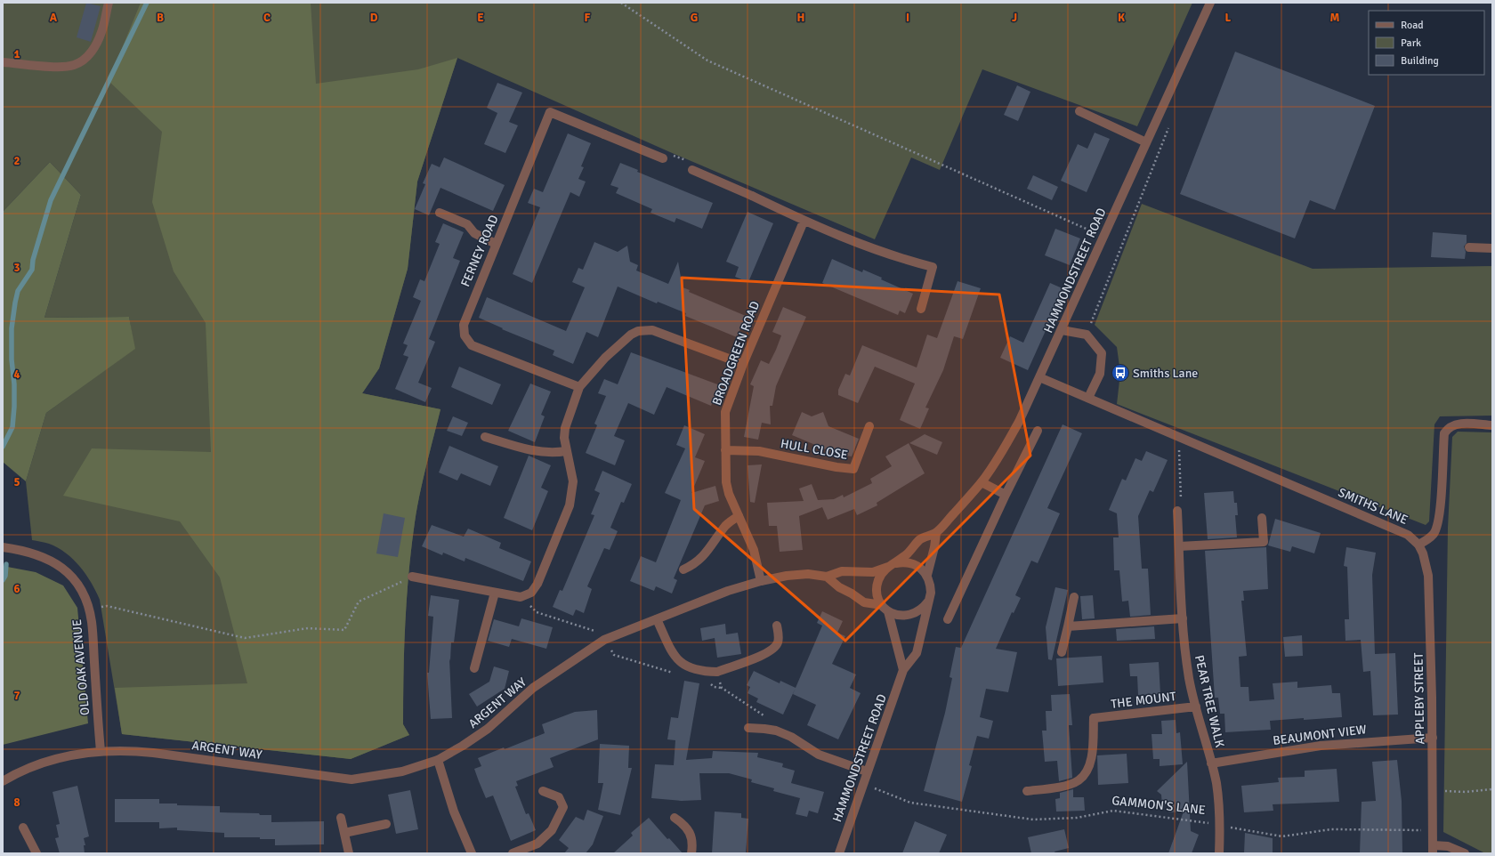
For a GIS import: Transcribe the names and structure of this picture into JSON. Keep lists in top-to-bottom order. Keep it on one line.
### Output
{"streets":{"street":["FERNEY ROAD","HAMMONDSTREET ROAD","BROADGREEN ROAD","HULL CLOSE","SMITHS LANE","OLD OAK AVENUE","APPLEBY STREET","THE MOUNT","PEAR TREE WALK","ARGENT WAY","BEAUMONT VIEW"],"path":["GAMMON'S LANE"]},"crossings":[["HAMMONDSTREET ROAD","SMITHS LANE"],["HAMMONDSTREET ROAD","ARGENT WAY"],["HAMMONDSTREET ROAD","GAMMON'S LANE"],["BROADGREEN ROAD","HULL CLOSE"],["BROADGREEN ROAD","ARGENT WAY"],["SMITHS LANE","APPLEBY STREET"],["OLD OAK AVENUE","ARGENT WAY"],["APPLEBY STREET","BEAUMONT VIEW"],["THE MOUNT","PEAR TREE WALK"],["PEAR TREE WALK","BEAUMONT VIEW"]],"places":{"bus stop":["Smiths Lane"]},"legend":["Road","Park","Building"],"grid":{"columns":["A","B","C","D","E","F","G","H","I","J","K","L","M"],"rows":["1","2","3","4","5","6","7","8"]}}
